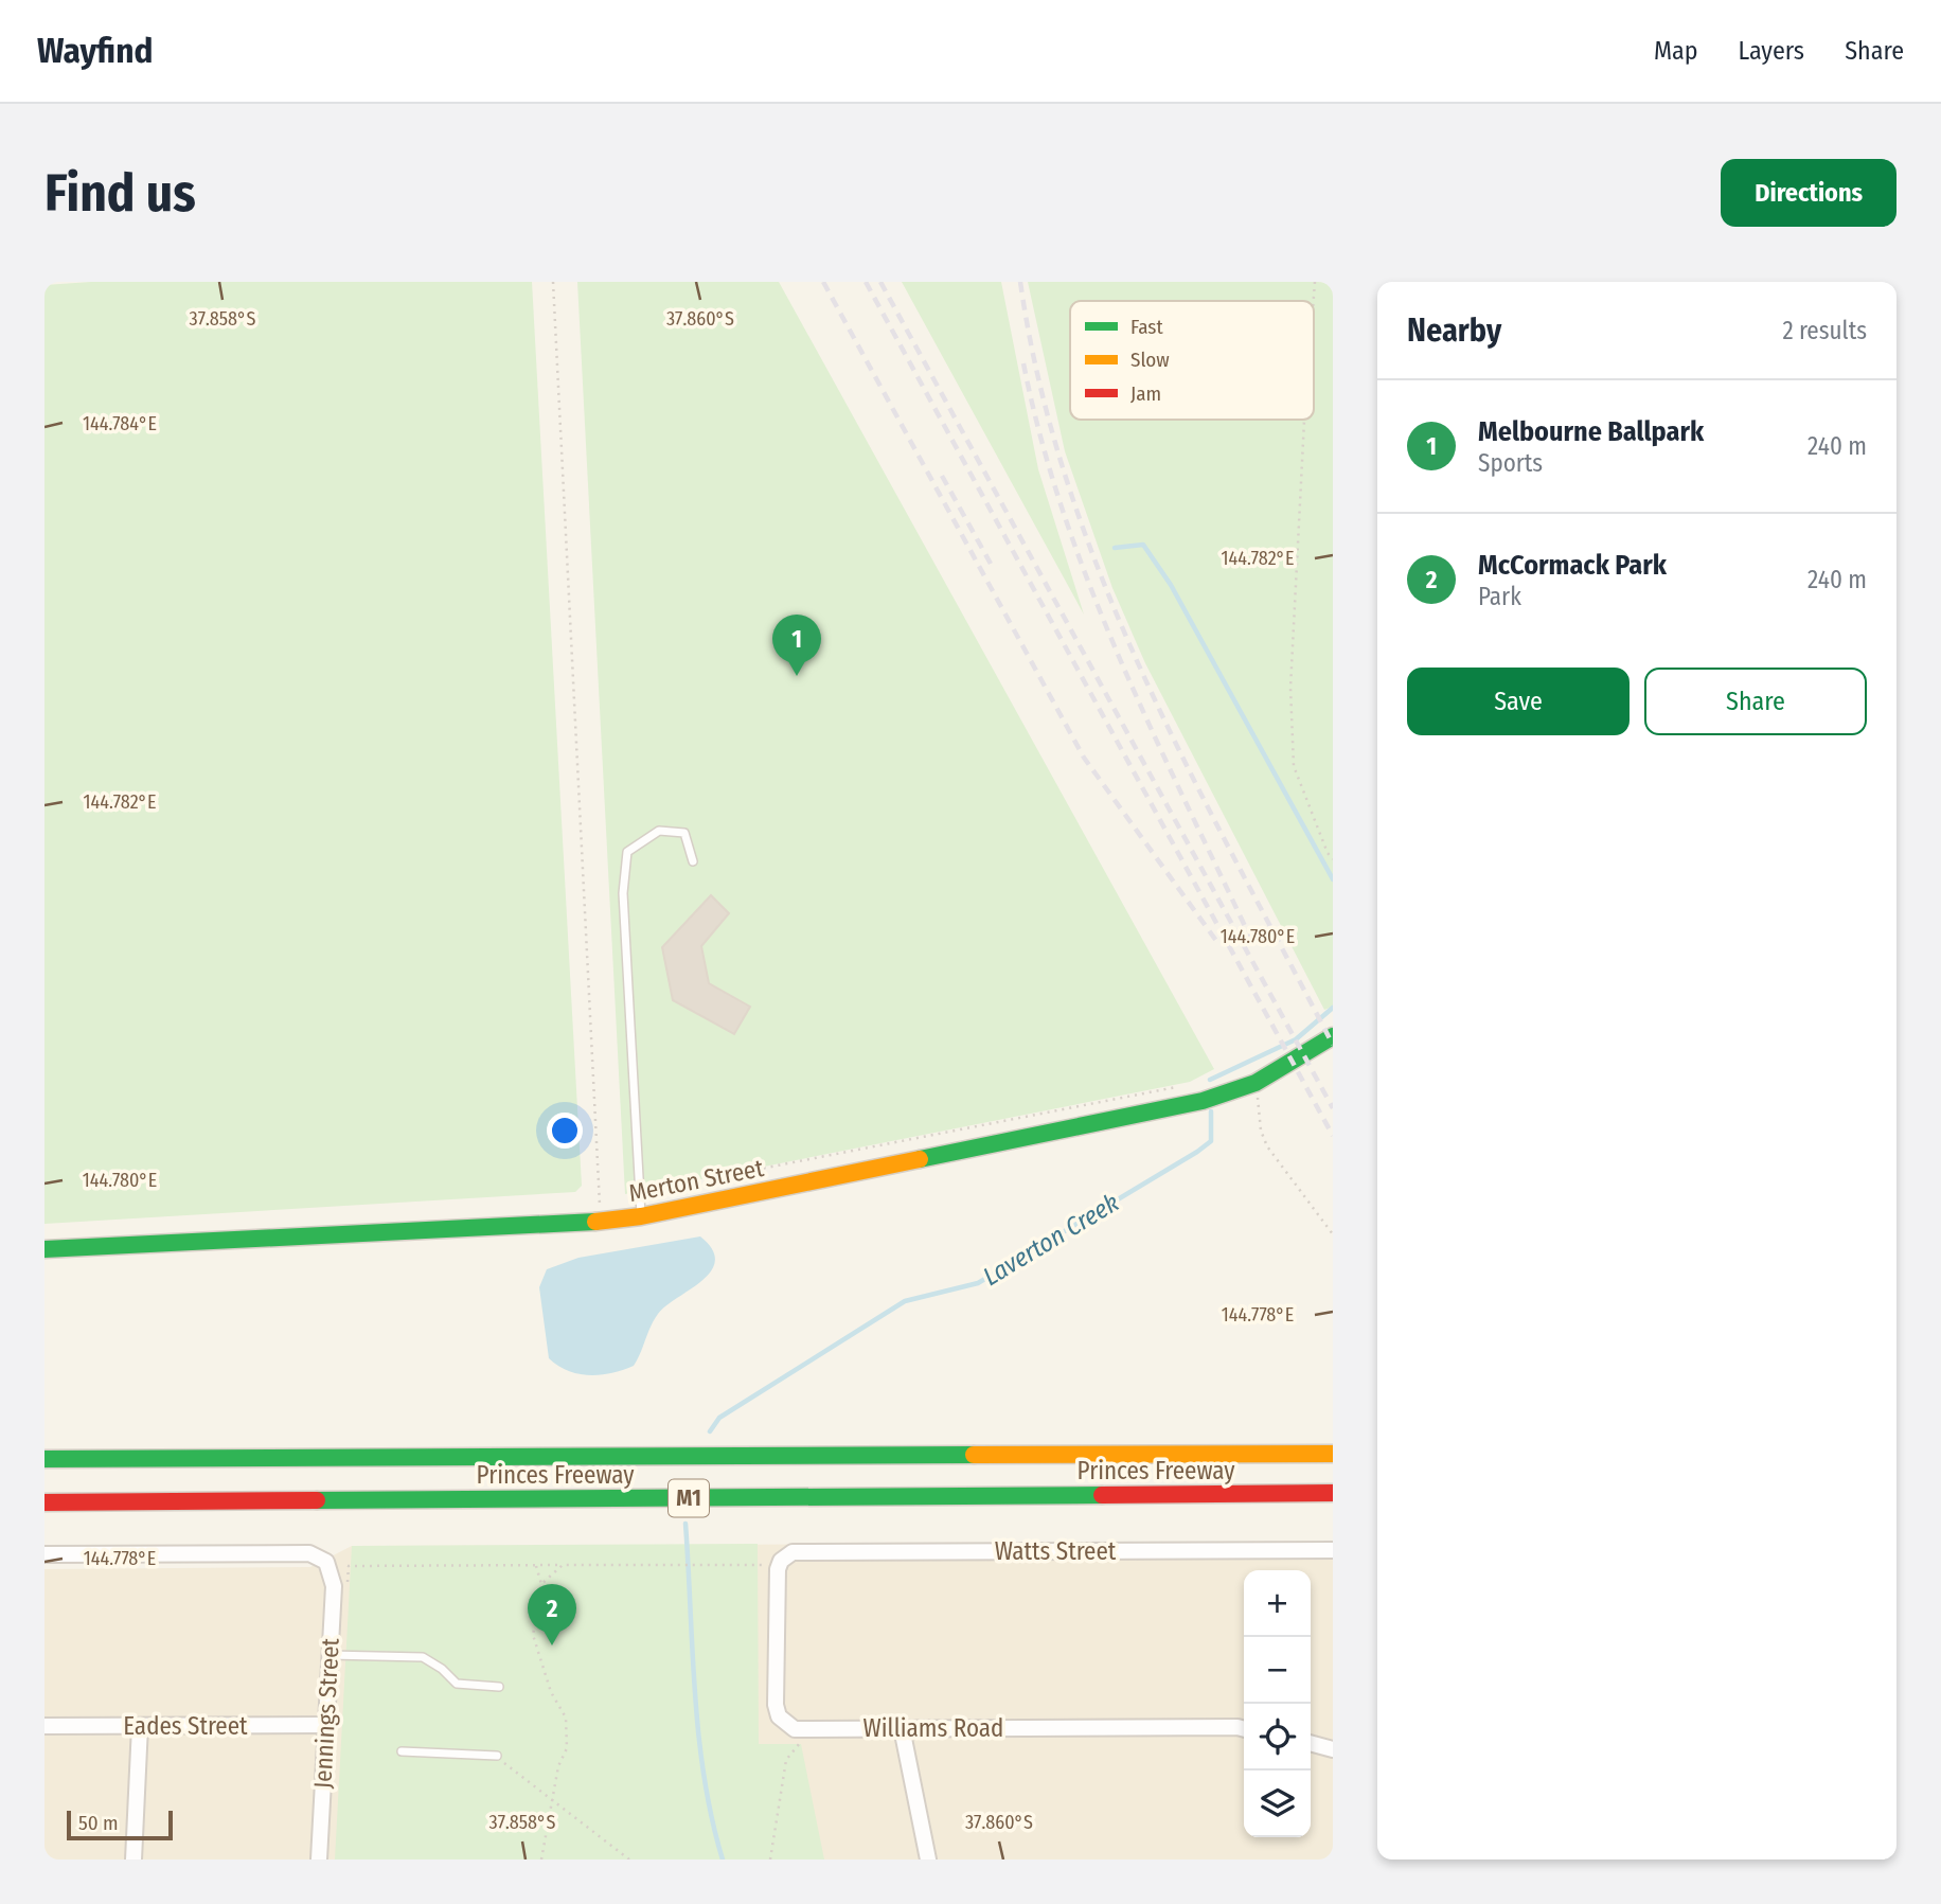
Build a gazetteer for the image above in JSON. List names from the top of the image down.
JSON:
{
  "streets": {
    "main road": ["Merton Street", "Princes Freeway", "M1"],
    "street": [
      "Watts Street",
      "Jennings Street",
      "Eades Street",
      "Williams Road"
    ]
  },
  "crossings": [
    ["Watts Street", "Williams Road"],
    ["Jennings Street", "Eades Street"]
  ],
  "water": ["Laverton Creek"],
  "legend": ["Fast", "Slow", "Jam"],
  "scale_bar": "50 m",
  "page": {
    "header": "Wayfind",
    "nav": ["Map", "Layers", "Share"],
    "buttons": [
      "Directions",
      ["Save", "Share"]
    ],
    "title": "Find us",
    "heading": ["Nearby", "2 results"],
    "list": [
      {
        "mark": "1",
        "name": "Melbourne Ballpark",
        "note": "Sports",
        "value": "240 m"
      },
      {
        "mark": "2",
        "name": "McCormack Park",
        "note": "Park",
        "value": "240 m"
      }
    ],
    "pins": ["1", "2"],
    "map_buttons": ["+", "−"],
    "scale": "50 m"
  },
  "coordinates": [
    "37.858°S",
    "37.860°S",
    "144.784°E",
    "144.782°E",
    "144.780°E",
    "144.778°E"
  ]
}
